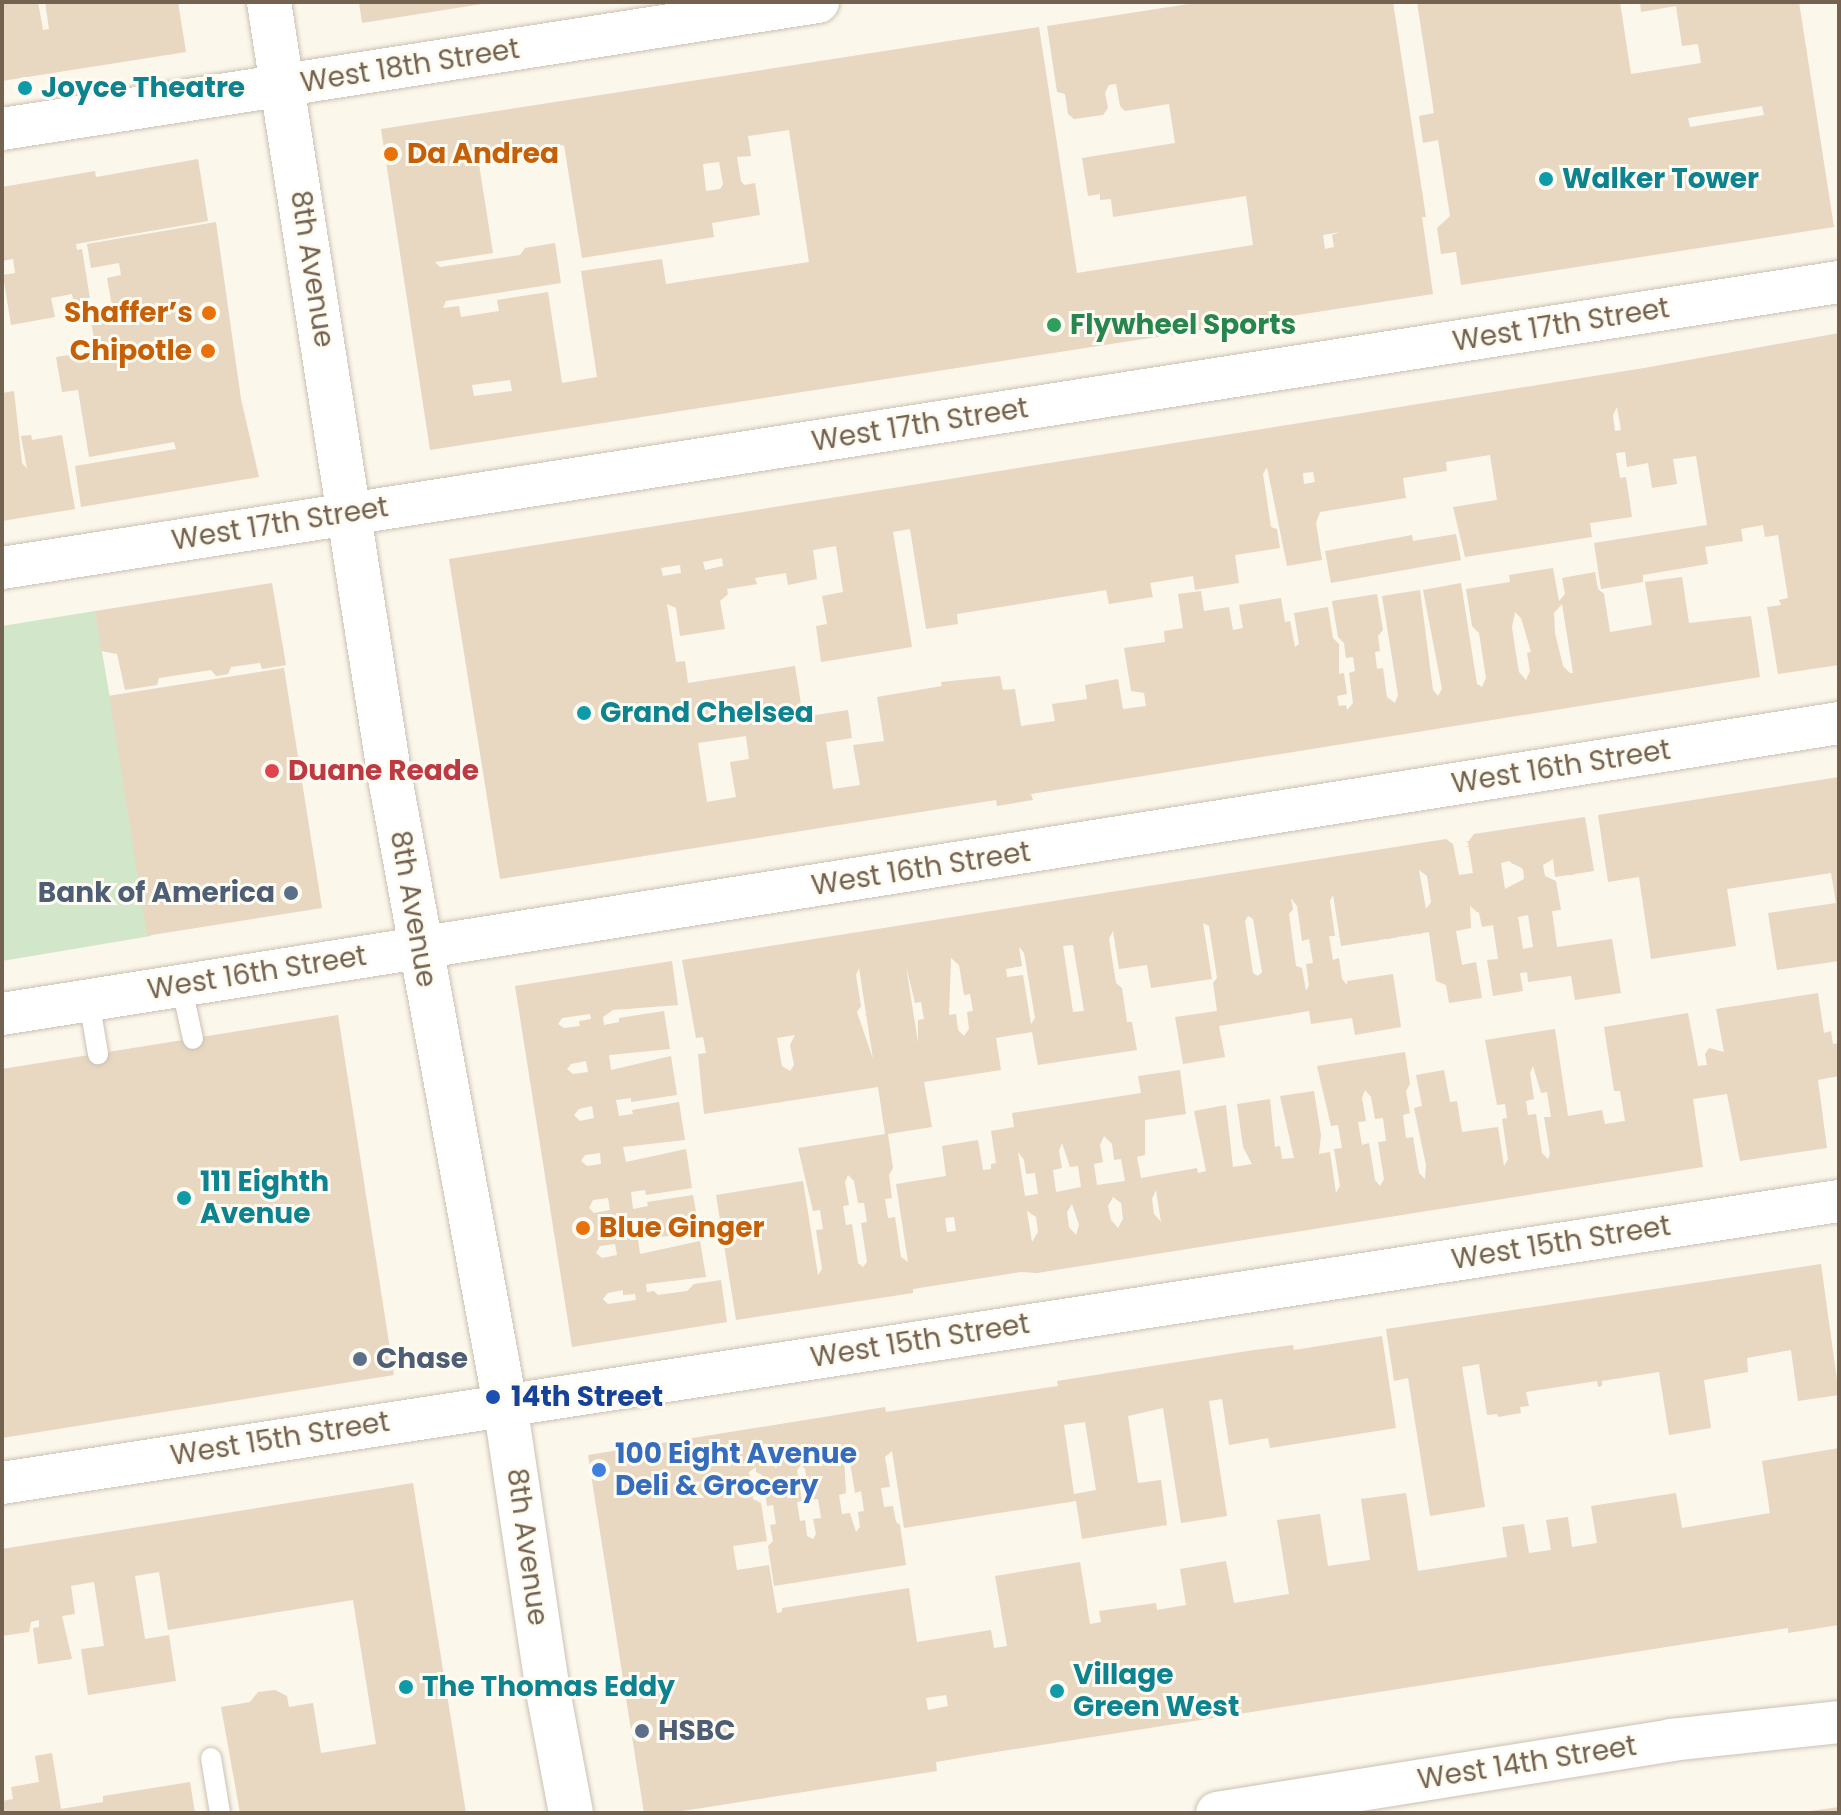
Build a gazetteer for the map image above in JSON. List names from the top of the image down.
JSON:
{
  "streets": {
    "main road": ["8th Avenue"],
    "street": [
      "West 18th Street",
      "West 17th Street",
      "West 16th Street",
      "West 15th Street",
      "West 14th Street"
    ]
  },
  "crossings": [
    ["West 18th Street", "8th Avenue"],
    ["8th Avenue", "West 17th Street"],
    ["8th Avenue", "West 16th Street"],
    ["8th Avenue", "West 15th Street"]
  ],
  "places": [
    "Joyce Theatre",
    "Da Andrea",
    "Walker Tower",
    "Shaffer’s",
    "Flywheel Sports",
    "Chipotle",
    "Grand Chelsea",
    "Duane Reade",
    "Bank of America",
    "111 Eighth Avenue",
    "Blue Ginger",
    "Chase",
    "14th Street",
    "100 Eight Avenue Deli & Grocery",
    "The Thomas Eddy",
    "Village Green West",
    "HSBC"
  ]
}
